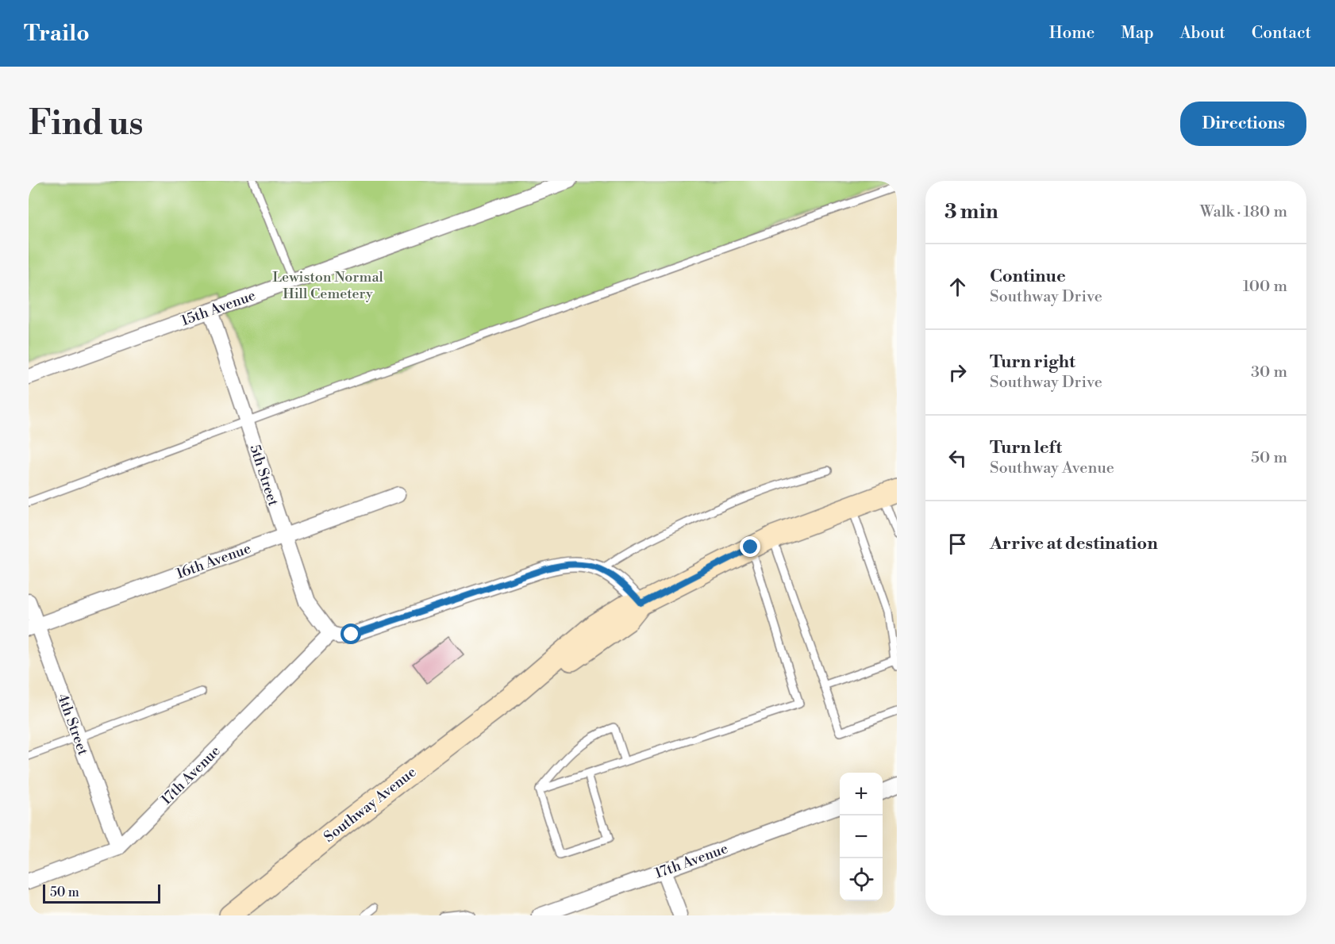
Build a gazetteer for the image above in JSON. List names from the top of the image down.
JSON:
{
  "streets": {
    "main road": ["Southway Avenue"],
    "street": [
      "15th Avenue",
      "5th Street",
      "16th Avenue",
      "4th Street",
      "17th Avenue"
    ]
  },
  "crossings": [
    ["15th Avenue", "5th Street"],
    ["5th Street", "16th Avenue"],
    ["5th Street", "17th Avenue"],
    ["16th Avenue", "4th Street"],
    ["4th Street", "17th Avenue"]
  ],
  "parks": ["Lewiston Normal Hill Cemetery"],
  "scale_bar": "50 m",
  "page": {
    "header": "Trailo",
    "nav": [
      "Home",
      "Map",
      "About",
      "Contact"
    ],
    "buttons": "Directions",
    "title": "Find us",
    "heading": ["3 min", "Walk · 180 m"],
    "list": [
      ["Continue", "Southway Drive", "100 m"],
      ["Turn right", "Southway Drive", "30 m"],
      ["Turn left", "Southway Avenue", "50 m"],
      "Arrive at destination"
    ],
    "map_buttons": ["+", "−"],
    "scale": "50 m"
  }
}
